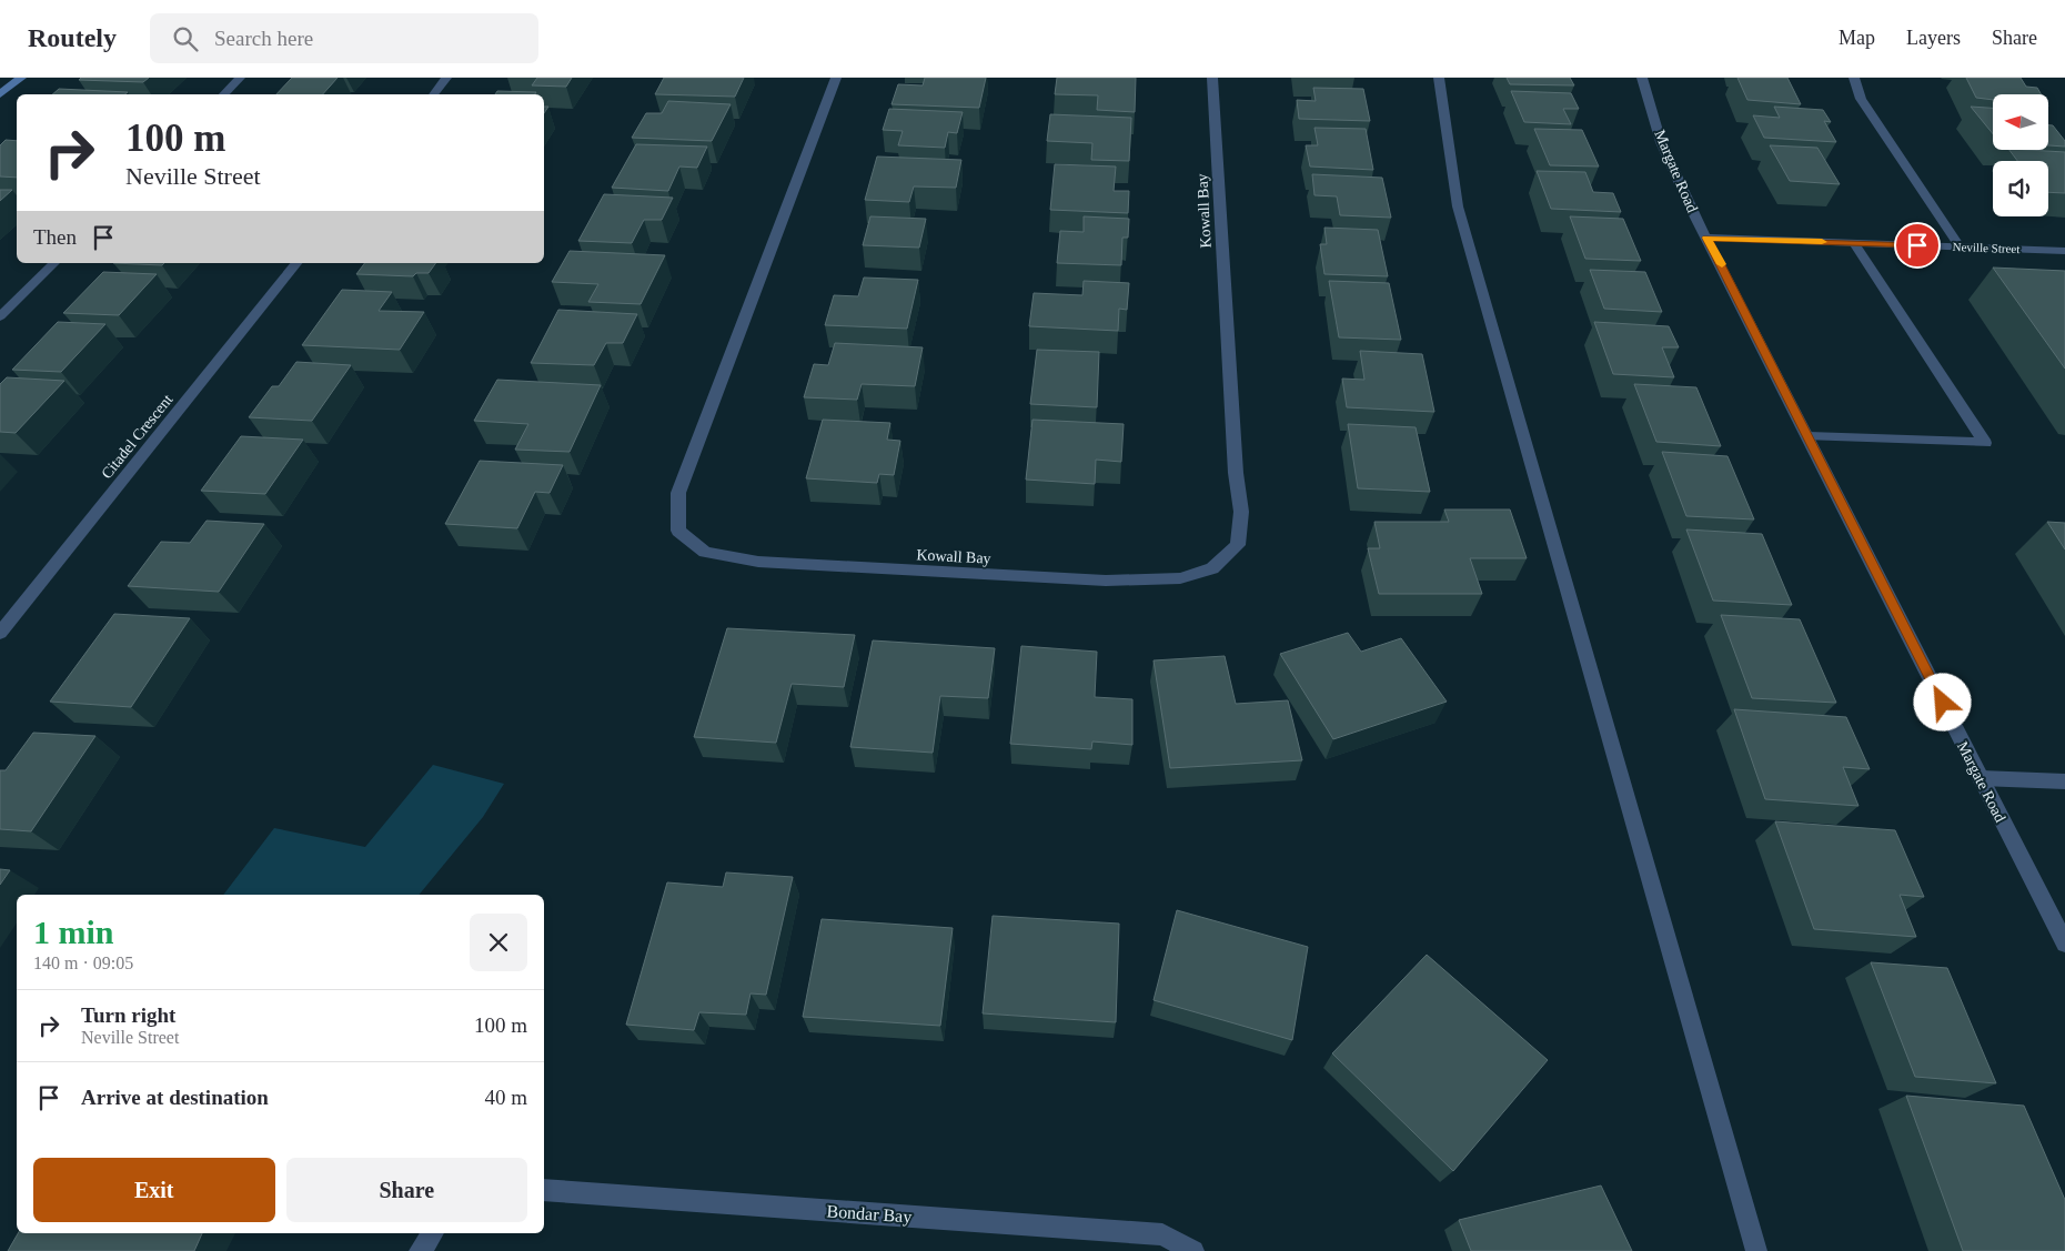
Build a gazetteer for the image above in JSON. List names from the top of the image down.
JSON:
{
  "streets": {
    "street": [
      "Margate Road",
      "Kowall Bay",
      "Neville Street",
      "Citadel Crescent",
      "Bondar Bay"
    ]
  },
  "crossings": [
    ["Margate Road", "Neville Street"]
  ],
  "north": "left",
  "page": {
    "header": "Routely",
    "search": "Search here",
    "nav": ["Map", "Layers", "Share"],
    "turn": ["100 m", "Neville Street"],
    "then": "Then",
    "heading": ["1 min", "140 m · 09:05"],
    "list": [
      {
        "name": "Turn right",
        "note": "Neville Street",
        "value": "100 m"
      },
      {
        "name": "Arrive at destination",
        "value": "40 m"
      }
    ],
    "buttons": ["Exit", "Share"]
  }
}
